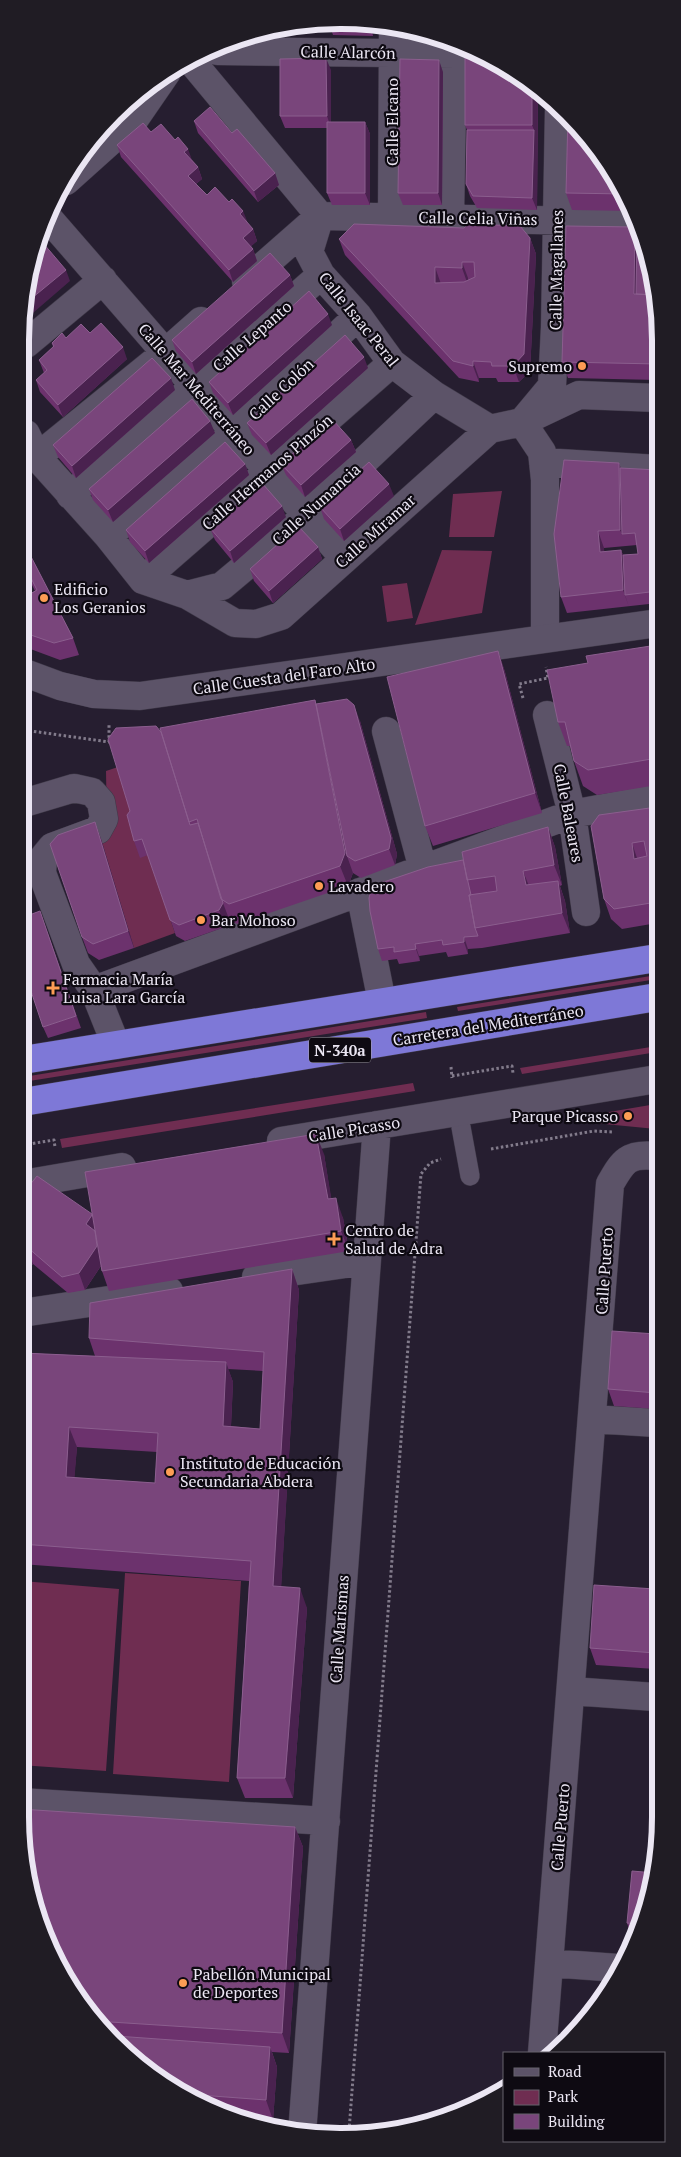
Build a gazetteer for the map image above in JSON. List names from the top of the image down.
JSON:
{
  "streets": {
    "highway": ["Carretera del Mediterráneo", "N-340a"],
    "street": [
      "Calle Alarcón",
      "Calle Elcano",
      "Calle Celia Viñas",
      "Calle Magallanes",
      "Calle Isaac Peral",
      "Calle Lepanto",
      "Calle Mar Mediterráneo",
      "Calle Colón",
      "Calle Hermanos Pinzón",
      "Calle Numancia",
      "Calle Miramar",
      "Calle Cuesta del Faro Alto",
      "Calle Baleares",
      "Calle Picasso",
      "Calle Puerto",
      "Calle Marismas"
    ]
  },
  "crossings": [
    ["Calle Alarcón", "Calle Elcano"],
    ["Calle Elcano", "Calle Celia Viñas"],
    ["Calle Celia Viñas", "Calle Magallanes"],
    ["Calle Celia Viñas", "Calle Isaac Peral"],
    ["Calle Isaac Peral", "Calle Lepanto"],
    ["Calle Isaac Peral", "Calle Colón"],
    ["Calle Isaac Peral", "Calle Hermanos Pinzón"],
    ["Calle Isaac Peral", "Calle Numancia"],
    ["Calle Isaac Peral", "Calle Miramar"],
    ["Calle Lepanto", "Calle Mar Mediterráneo"],
    ["Calle Mar Mediterráneo", "Calle Colón"],
    ["Calle Mar Mediterráneo", "Calle Hermanos Pinzón"],
    ["Calle Mar Mediterráneo", "Calle Numancia"],
    ["Calle Mar Mediterráneo", "Calle Miramar"],
    ["Calle Numancia", "Calle Miramar"],
    ["Calle Picasso", "Calle Marismas"]
  ],
  "places": {
    "other": [
      "Supremo",
      "Edificio Los Geranios",
      "Lavadero",
      "Bar Mohoso",
      "Parque Picasso",
      "Instituto de Educación Secundaria Abdera",
      "Pabellón Municipal de Deportes"
    ],
    "health": ["Farmacia María Luisa Lara García", "Centro de Salud de Adra"]
  },
  "legend": ["Road", "Park", "Building"]
}
